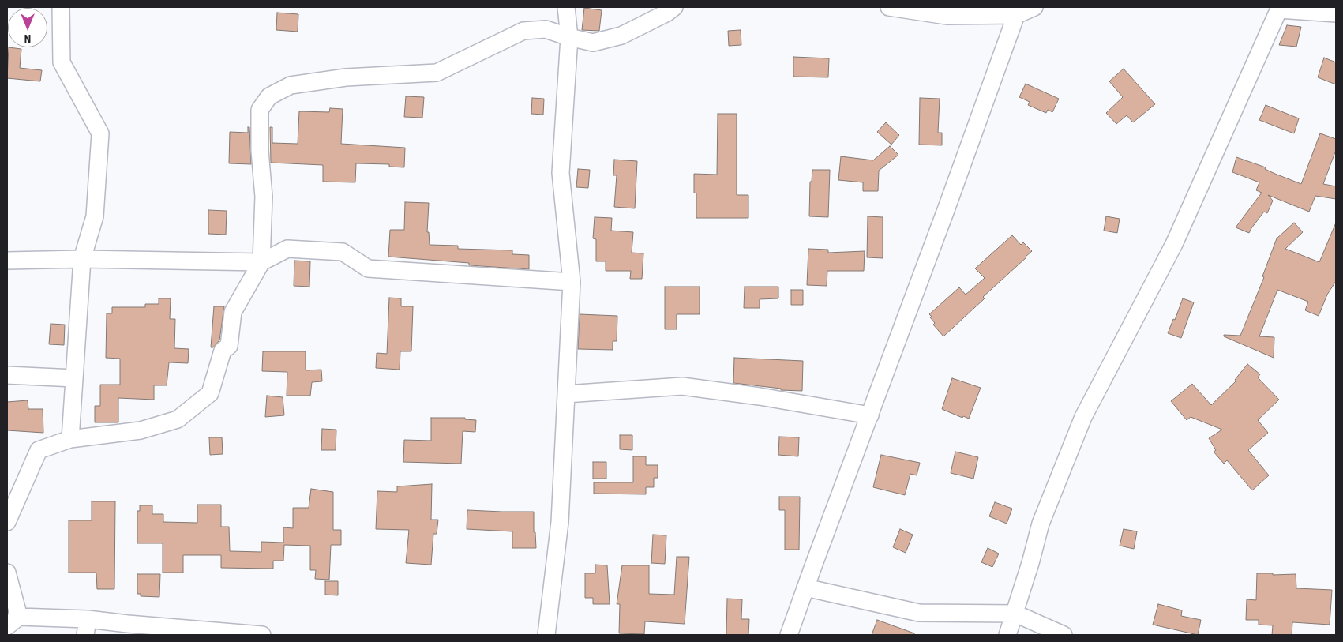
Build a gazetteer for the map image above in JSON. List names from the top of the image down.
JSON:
{
  "north": "bottom"
}
